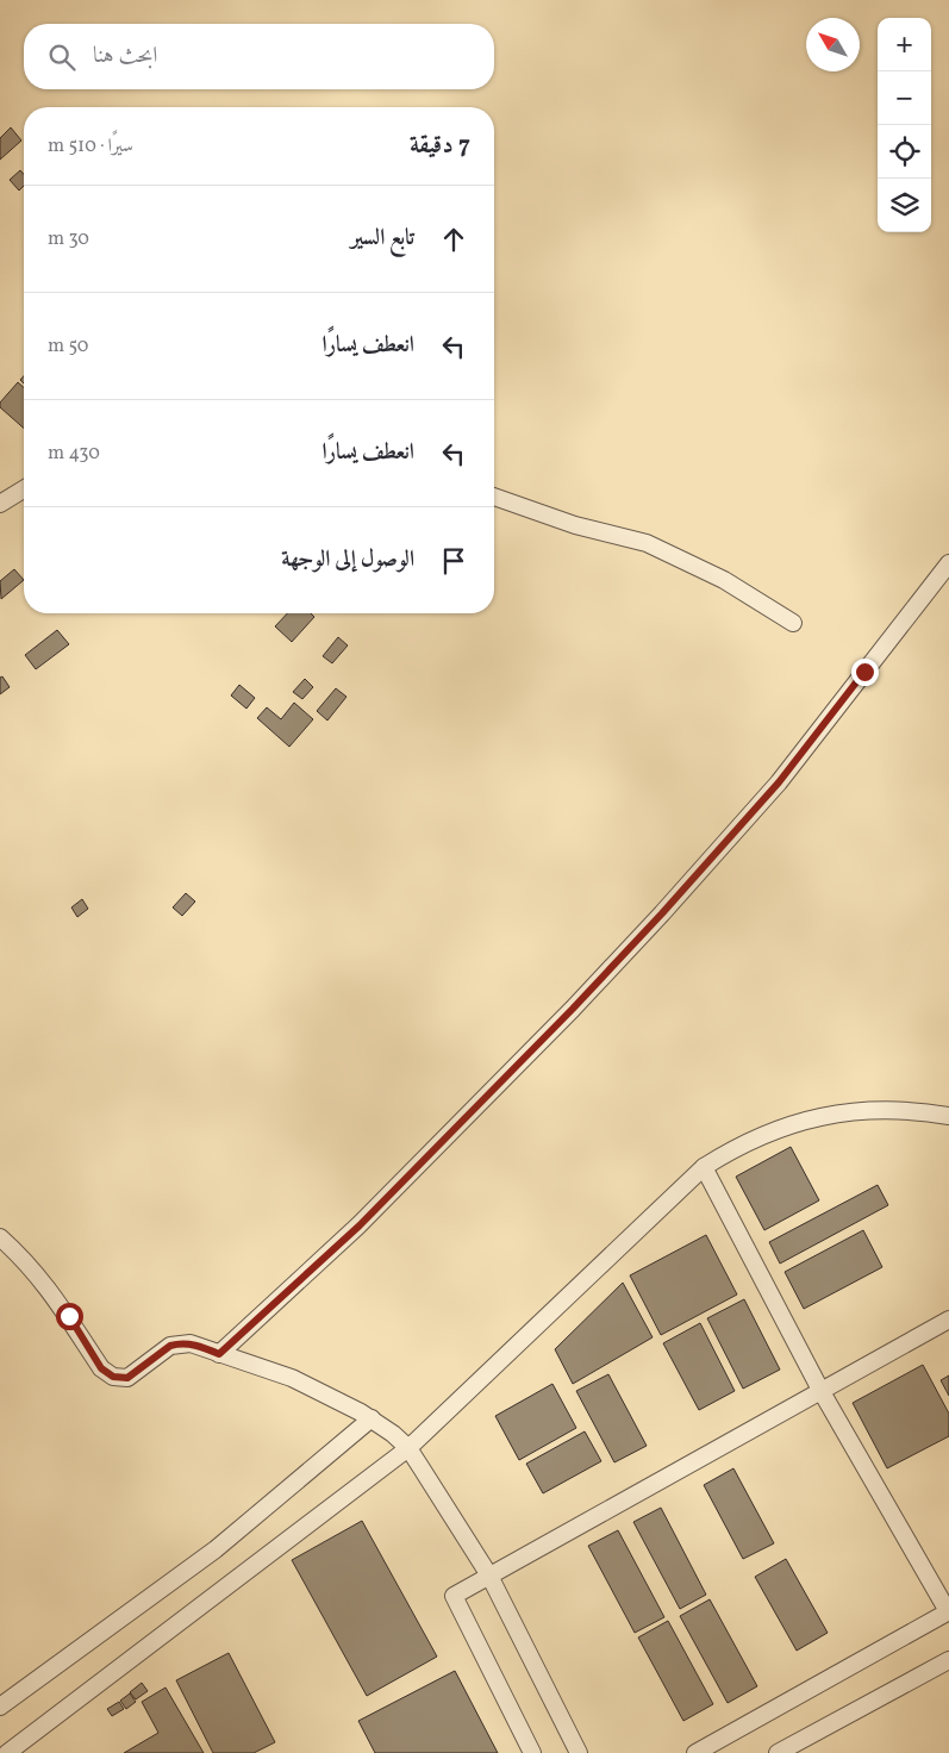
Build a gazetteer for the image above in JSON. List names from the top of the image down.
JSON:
{
  "north": "top left",
  "page": {
    "map_buttons": ["+", "−"],
    "search": "ابحث هنا",
    "heading": ["7 دقيقة", "سيرًا · 510 m"],
    "list": [
      ["تابع السير", "30 m"],
      ["انعطف يسارًا", "50 m"],
      ["انعطف يسارًا", "430 m"],
      "الوصول إلى الوجهة"
    ]
  }
}
